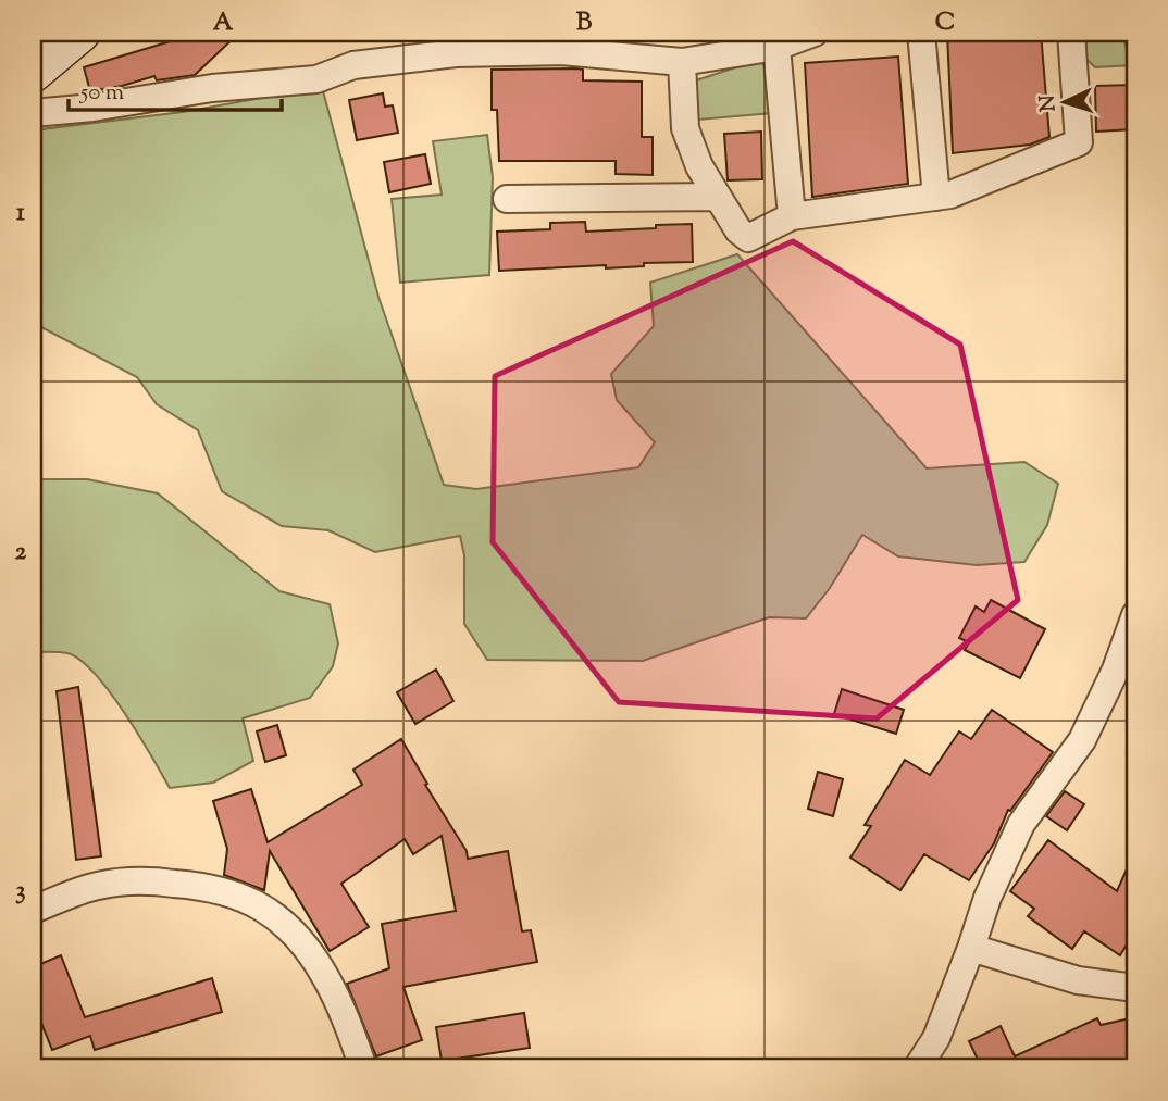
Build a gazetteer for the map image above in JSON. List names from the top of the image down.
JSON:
{
  "scale_bar": "50 m",
  "north": "left",
  "grid": {
    "columns": ["A", "B", "C"],
    "rows": ["1", "2", "3"]
  }
}
